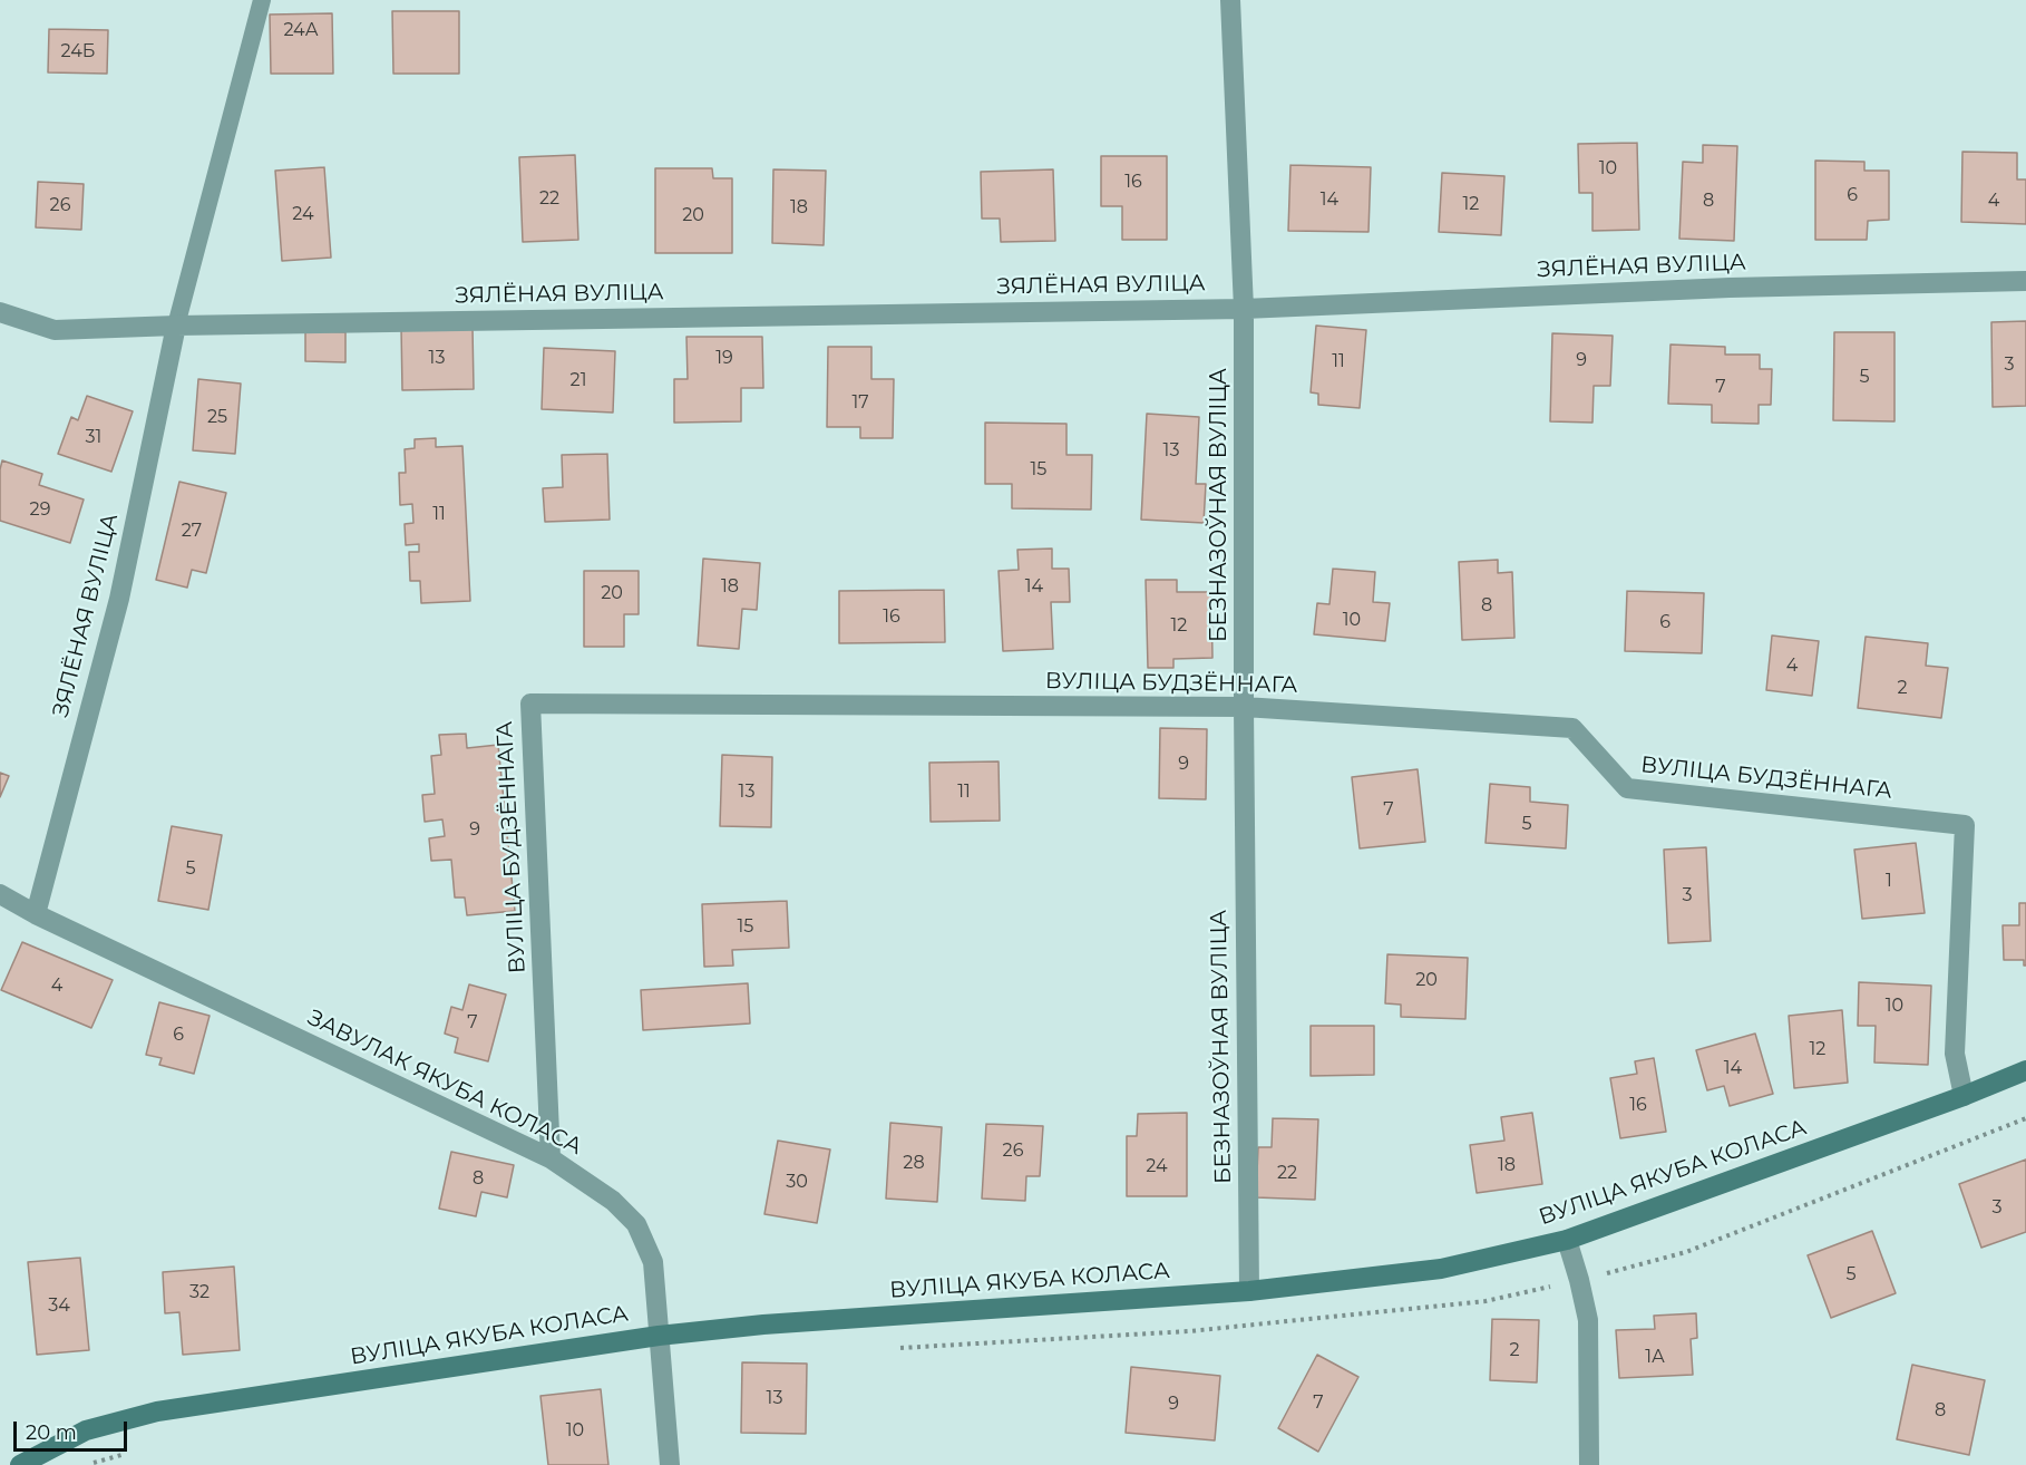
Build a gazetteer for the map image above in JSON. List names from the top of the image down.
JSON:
{
  "streets": {
    "main road": ["ВУЛІЦА ЯКУБА КОЛАСА"],
    "street": [
      "ЗЯЛЁНАЯ ВУЛІЦА",
      "БЕЗНАЗОЎНАЯ ВУЛІЦА",
      "ВУЛІЦА БУДЗЁННАГА",
      "ЗАВУЛАК ЯКУБА КОЛАСА"
    ]
  },
  "crossings": [
    ["ЗЯЛЁНАЯ ВУЛІЦА", "БЕЗНАЗОЎНАЯ ВУЛІЦА"],
    ["ЗЯЛЁНАЯ ВУЛІЦА", "ЗАВУЛАК ЯКУБА КОЛАСА"],
    ["БЕЗНАЗОЎНАЯ ВУЛІЦА", "ВУЛІЦА БУДЗЁННАГА"],
    ["БЕЗНАЗОЎНАЯ ВУЛІЦА", "ВУЛІЦА ЯКУБА КОЛАСА"],
    ["ВУЛІЦА БУДЗЁННАГА", "ЗАВУЛАК ЯКУБА КОЛАСА"],
    ["ВУЛІЦА БУДЗЁННАГА", "ВУЛІЦА ЯКУБА КОЛАСА"],
    ["ЗАВУЛАК ЯКУБА КОЛАСА", "ВУЛІЦА ЯКУБА КОЛАСА"]
  ],
  "house_numbers": [
    "24А",
    "24Б",
    "10",
    "16",
    "6",
    "22",
    "14",
    "8",
    "4",
    "12",
    "26",
    "18",
    "24",
    "20",
    "13",
    "19",
    "9",
    "11",
    "3",
    "5",
    "21",
    "7",
    "17",
    "25",
    "31",
    "13",
    "15",
    "29",
    "11",
    "27",
    "18",
    "14",
    "20",
    "8",
    "16",
    "10",
    "6",
    "12",
    "4",
    "2",
    "9",
    "13",
    "11",
    "7",
    "5",
    "9",
    "5",
    "1",
    "3",
    "15",
    "20",
    "4",
    "10",
    "7",
    "6",
    "12",
    "14",
    "16",
    "26",
    "28",
    "18",
    "24",
    "22",
    "8",
    "30",
    "3",
    "5",
    "32",
    "34",
    "2",
    "1А",
    "13",
    "7",
    "9",
    "8",
    "10"
  ],
  "scale_bar": "20 m"
}
